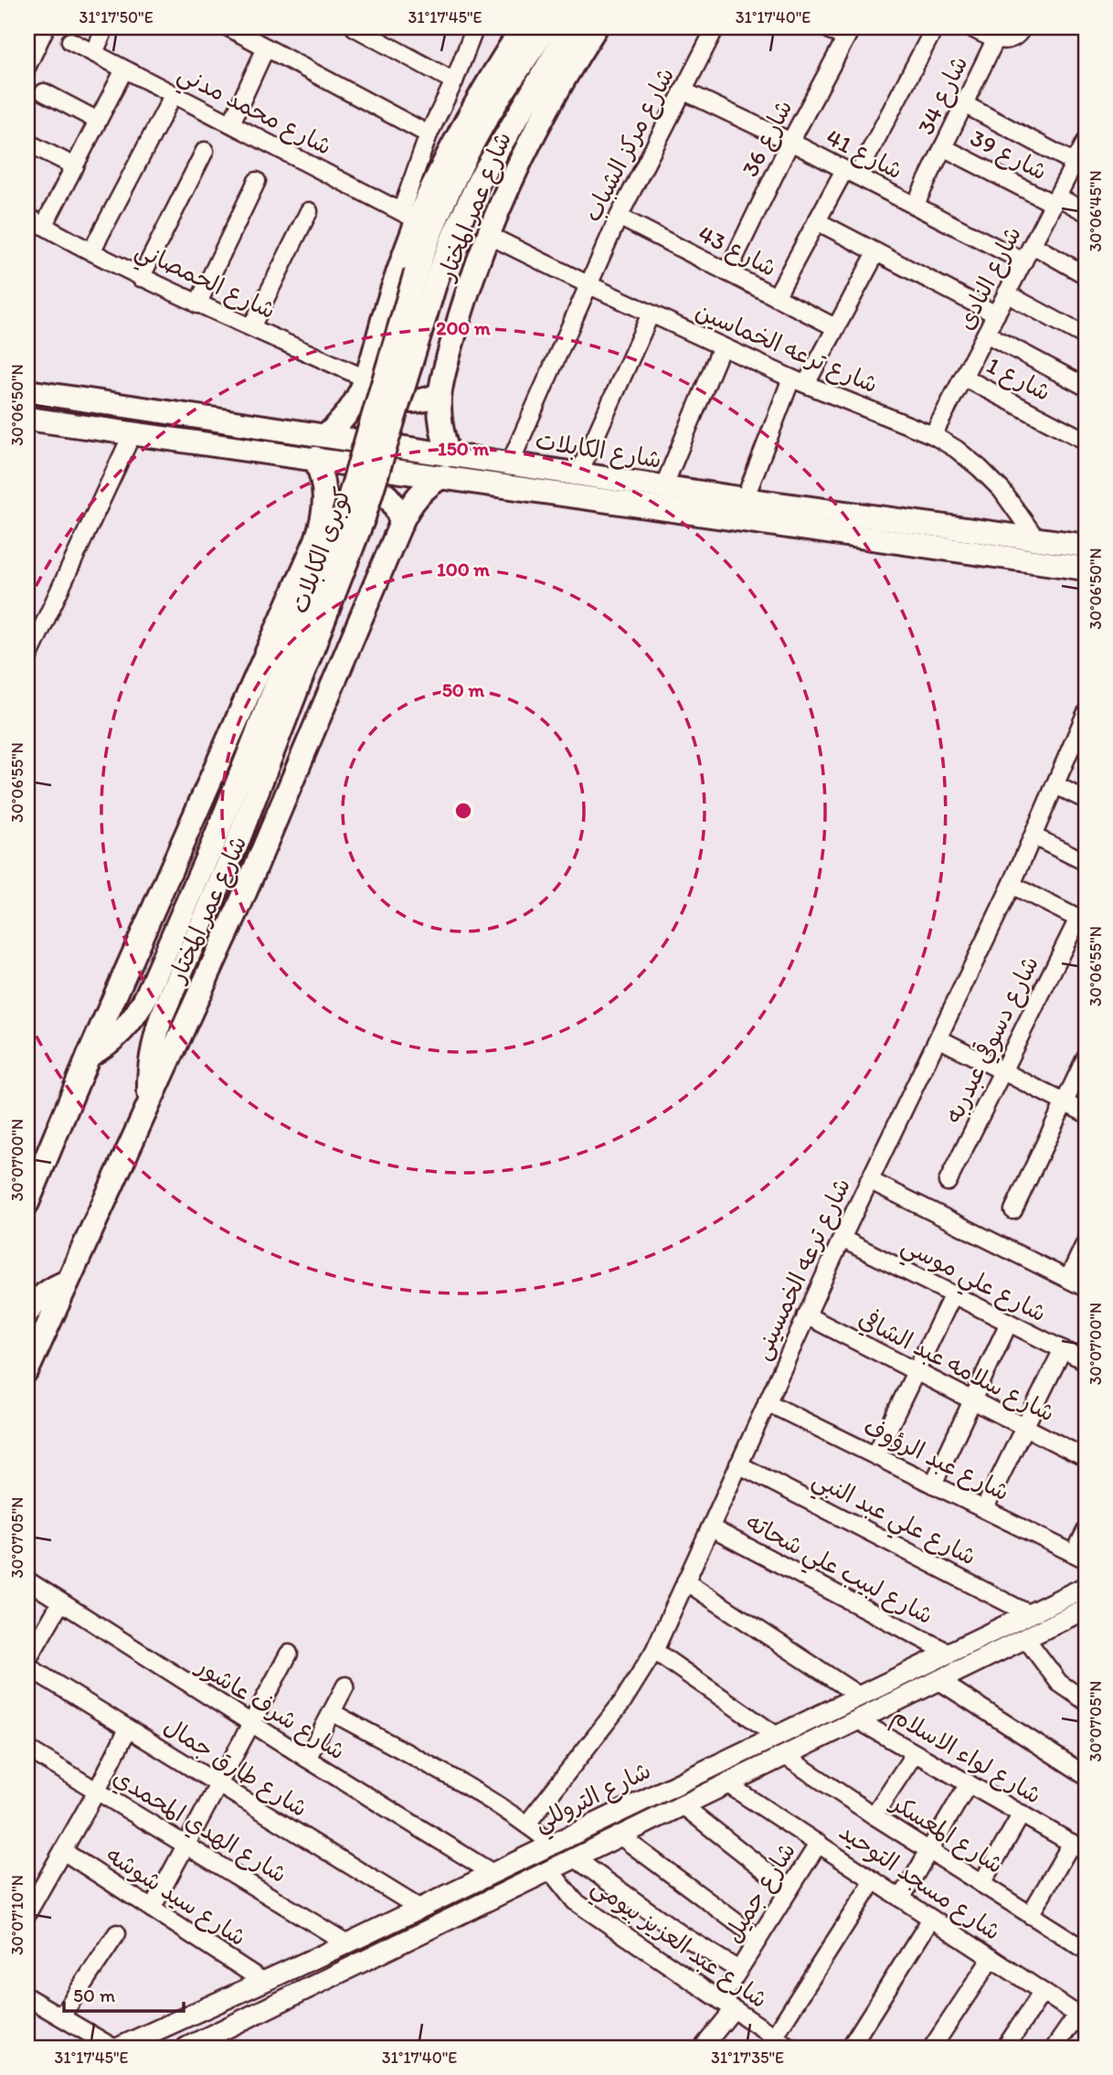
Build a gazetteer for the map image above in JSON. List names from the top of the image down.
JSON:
{
  "streets": {
    "main road": ["شارع عمر المختار", "شارع الكابلات", "كوبرى الكابلات"],
    "street": [
      "شارع 34",
      "شارع محمد مدني",
      "شارع 36",
      "شارع مركز الشباب",
      "شارع 41",
      "شارع 39",
      "شارع 43",
      "شارع النادى",
      "شارع الحمصاني",
      "شارع ترعه الخماسين",
      "شارع 1",
      "شارع دسوقي عبدربه",
      "شارع ترعه الخمسينى",
      "شارع علي موسي",
      "شارع سلامه عبد الشافي",
      "شارع عبد الرؤوف",
      "شارع علي عبد النبي",
      "شارع لبيب علي شحاته",
      "شارع شرف عاشور",
      "شارع لواء الاسلام",
      "شارع طارق جمال",
      "شارع التروللي",
      "شارع الهدي المحمدي",
      "شارع المعسكر",
      "شارع مسجد التوحيد",
      "شارع جميل",
      "شارع سيد شوشه",
      "شارع عبد العزيز بيومي"
    ]
  },
  "crossings": [
    ["شارع 34", "شارع 41"],
    ["شارع 34", "شارع 39"],
    ["شارع محمد مدني", "شارع عمر المختار"],
    ["شارع 36", "شارع 41"],
    ["شارع 36", "شارع 43"],
    ["شارع مركز الشباب", "شارع 41"],
    ["شارع مركز الشباب", "شارع 43"],
    ["شارع مركز الشباب", "شارع ترعه الخماسين"],
    ["شارع مركز الشباب", "شارع الكابلات"],
    ["شارع 41", "شارع النادى"],
    ["شارع 39", "شارع النادى"],
    ["شارع عمر المختار", "شارع الحمصاني"],
    ["شارع عمر المختار", "شارع ترعه الخماسين"],
    ["شارع عمر المختار", "شارع الكابلات"],
    ["شارع عمر المختار", "كوبرى الكابلات"],
    ["شارع النادى", "شارع ترعه الخماسين"],
    ["شارع النادى", "شارع 1"],
    ["شارع ترعه الخماسين", "شارع الكابلات"],
    ["شارع ترعه الخمسينى", "شارع علي موسي"],
    ["شارع ترعه الخمسينى", "شارع سلامه عبد الشافي"],
    ["شارع ترعه الخمسينى", "شارع عبد الرؤوف"],
    ["شارع ترعه الخمسينى", "شارع علي عبد النبي"],
    ["شارع ترعه الخمسينى", "شارع لبيب علي شحاته"],
    ["شارع علي عبد النبي", "شارع التروللي"],
    ["شارع لبيب علي شحاته", "شارع التروللي"],
    ["شارع شرف عاشور", "شارع التروللي"],
    ["شارع لواء الاسلام", "شارع التروللي"],
    ["شارع طارق جمال", "شارع التروللي"],
    ["شارع التروللي", "شارع الهدي المحمدي"],
    ["شارع التروللي", "شارع المعسكر"],
    ["شارع التروللي", "شارع مسجد التوحيد"],
    ["شارع التروللي", "شارع سيد شوشه"],
    ["شارع التروللي", "شارع عبد العزيز بيومي"],
    ["شارع مسجد التوحيد", "شارع جميل"],
    ["شارع جميل", "شارع عبد العزيز بيومي"]
  ],
  "scale_bar": "50 m",
  "coordinates": [
    "31°17'50\"E",
    "31°17'45\"E",
    "31°17'40\"E",
    "30°06'45\"N",
    "30°06'50\"N",
    "30°06'55\"N",
    "30°07'00\"N",
    "30°07'05\"N",
    "30°07'10\"N",
    "31°17'35\"E"
  ],
  "rings": [
    "200 m",
    "150 m",
    "100 m",
    "50 m"
  ]
}
